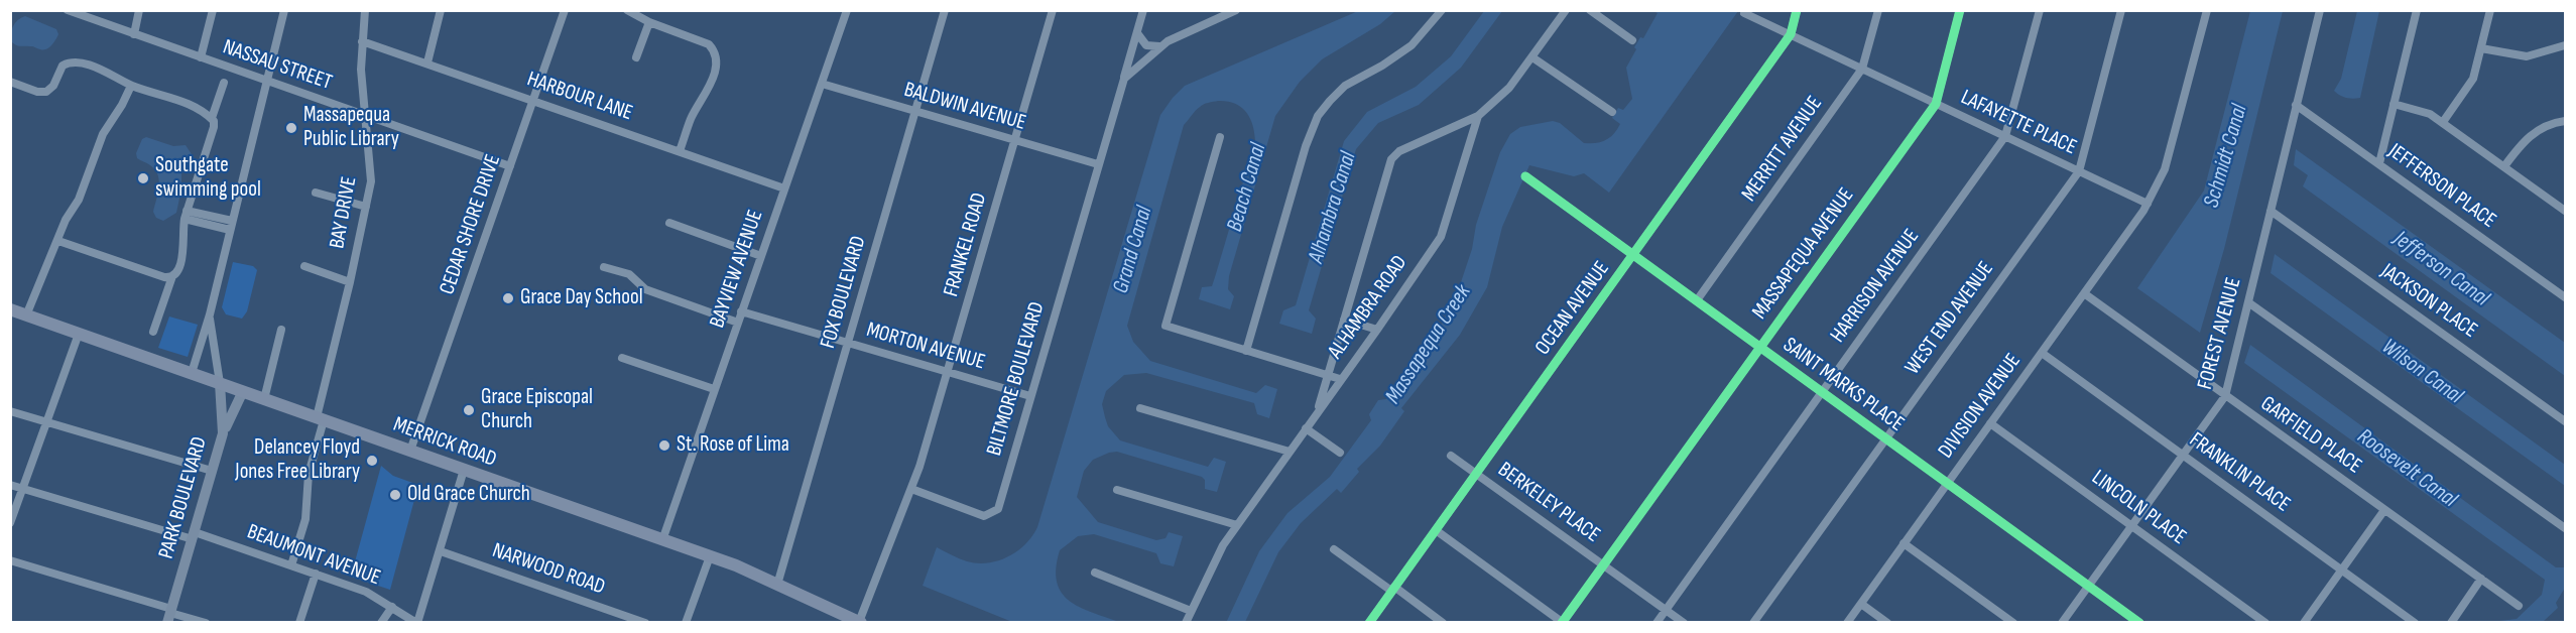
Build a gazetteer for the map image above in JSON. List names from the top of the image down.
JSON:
{
  "streets": {
    "main road": ["MERRICK ROAD", "PARK BOULEVARD"],
    "street": [
      "NASSAU STREET",
      "HARBOUR LANE",
      "BALDWIN AVENUE",
      "LAFAYETTE PLACE",
      "MERRITT AVENUE",
      "JEFFERSON PLACE",
      "BAY DRIVE",
      "CEDAR SHORE DRIVE",
      "FRANKEL ROAD",
      "MASSAPEQUA AVENUE",
      "BAYVIEW AVENUE",
      "HARRISON AVENUE",
      "FOX BOULEVARD",
      "JACKSON PLACE",
      "ALHAMBRA ROAD",
      "OCEAN AVENUE",
      "WEST END AVENUE",
      "FOREST AVENUE",
      "MORTON AVENUE",
      "BILTMORE BOULEVARD",
      "SAINT MARKS PLACE",
      "DIVISION AVENUE",
      "GARFIELD PLACE",
      "FRANKLIN PLACE",
      "BERKELEY PLACE",
      "LINCOLN PLACE",
      "BEAUMONT AVENUE",
      "NARWOOD ROAD"
    ]
  },
  "crossings": [
    ["NASSAU STREET", "BAY DRIVE"],
    ["NASSAU STREET", "CEDAR SHORE DRIVE"],
    ["HARBOUR LANE", "BAY DRIVE"],
    ["HARBOUR LANE", "CEDAR SHORE DRIVE"],
    ["HARBOUR LANE", "BAYVIEW AVENUE"],
    ["BALDWIN AVENUE", "FRANKEL ROAD"],
    ["BALDWIN AVENUE", "BAYVIEW AVENUE"],
    ["BALDWIN AVENUE", "FOX BOULEVARD"],
    ["BALDWIN AVENUE", "BILTMORE BOULEVARD"],
    ["LAFAYETTE PLACE", "MERRITT AVENUE"],
    ["LAFAYETTE PLACE", "MASSAPEQUA AVENUE"],
    ["LAFAYETTE PLACE", "HARRISON AVENUE"],
    ["LAFAYETTE PLACE", "OCEAN AVENUE"],
    ["LAFAYETTE PLACE", "WEST END AVENUE"],
    ["LAFAYETTE PLACE", "DIVISION AVENUE"],
    ["MERRITT AVENUE", "SAINT MARKS PLACE"],
    ["JEFFERSON PLACE", "FOREST AVENUE"],
    ["BAY DRIVE", "MERRICK ROAD"],
    ["BAY DRIVE", "BEAUMONT AVENUE"],
    ["CEDAR SHORE DRIVE", "MERRICK ROAD"],
    ["FRANKEL ROAD", "MORTON AVENUE"],
    ["FRANKEL ROAD", "BILTMORE BOULEVARD"],
    ["MASSAPEQUA AVENUE", "SAINT MARKS PLACE"],
    ["MASSAPEQUA AVENUE", "BERKELEY PLACE"],
    ["BAYVIEW AVENUE", "MORTON AVENUE"],
    ["BAYVIEW AVENUE", "MERRICK ROAD"],
    ["HARRISON AVENUE", "SAINT MARKS PLACE"],
    ["HARRISON AVENUE", "BERKELEY PLACE"],
    ["FOX BOULEVARD", "MORTON AVENUE"],
    ["FOX BOULEVARD", "MERRICK ROAD"],
    ["JACKSON PLACE", "FOREST AVENUE"],
    ["OCEAN AVENUE", "SAINT MARKS PLACE"],
    ["OCEAN AVENUE", "BERKELEY PLACE"],
    ["WEST END AVENUE", "SAINT MARKS PLACE"],
    ["FOREST AVENUE", "SAINT MARKS PLACE"],
    ["FOREST AVENUE", "GARFIELD PLACE"],
    ["FOREST AVENUE", "FRANKLIN PLACE"],
    ["FOREST AVENUE", "LINCOLN PLACE"],
    ["MORTON AVENUE", "BILTMORE BOULEVARD"],
    ["SAINT MARKS PLACE", "DIVISION AVENUE"],
    ["DIVISION AVENUE", "GARFIELD PLACE"],
    ["DIVISION AVENUE", "FRANKLIN PLACE"],
    ["DIVISION AVENUE", "LINCOLN PLACE"],
    ["MERRICK ROAD", "PARK BOULEVARD"],
    ["PARK BOULEVARD", "BEAUMONT AVENUE"]
  ],
  "water": [
    "Schmidt Canal",
    "Beach Canal",
    "Alhambra Canal",
    "Grand Canal",
    "Jefferson Canal",
    "Massapequa Creek",
    "Wilson Canal",
    "Roosevelt Canal"
  ],
  "places": [
    "Massapequa Public Library",
    "Southgate swimming pool",
    "Grace Day School",
    "Grace Episcopal Church",
    "St. Rose of Lima",
    "Delancey Floyd Jones Free Library",
    "Old Grace Church"
  ]
}
